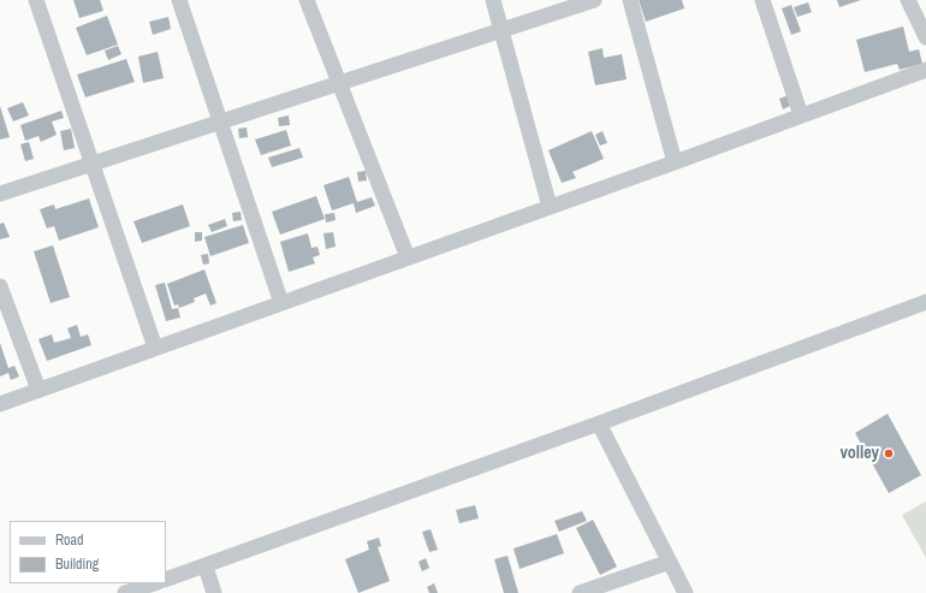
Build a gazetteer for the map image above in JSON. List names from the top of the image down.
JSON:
{
  "places": ["volley"],
  "legend": ["Road", "Building"]
}
